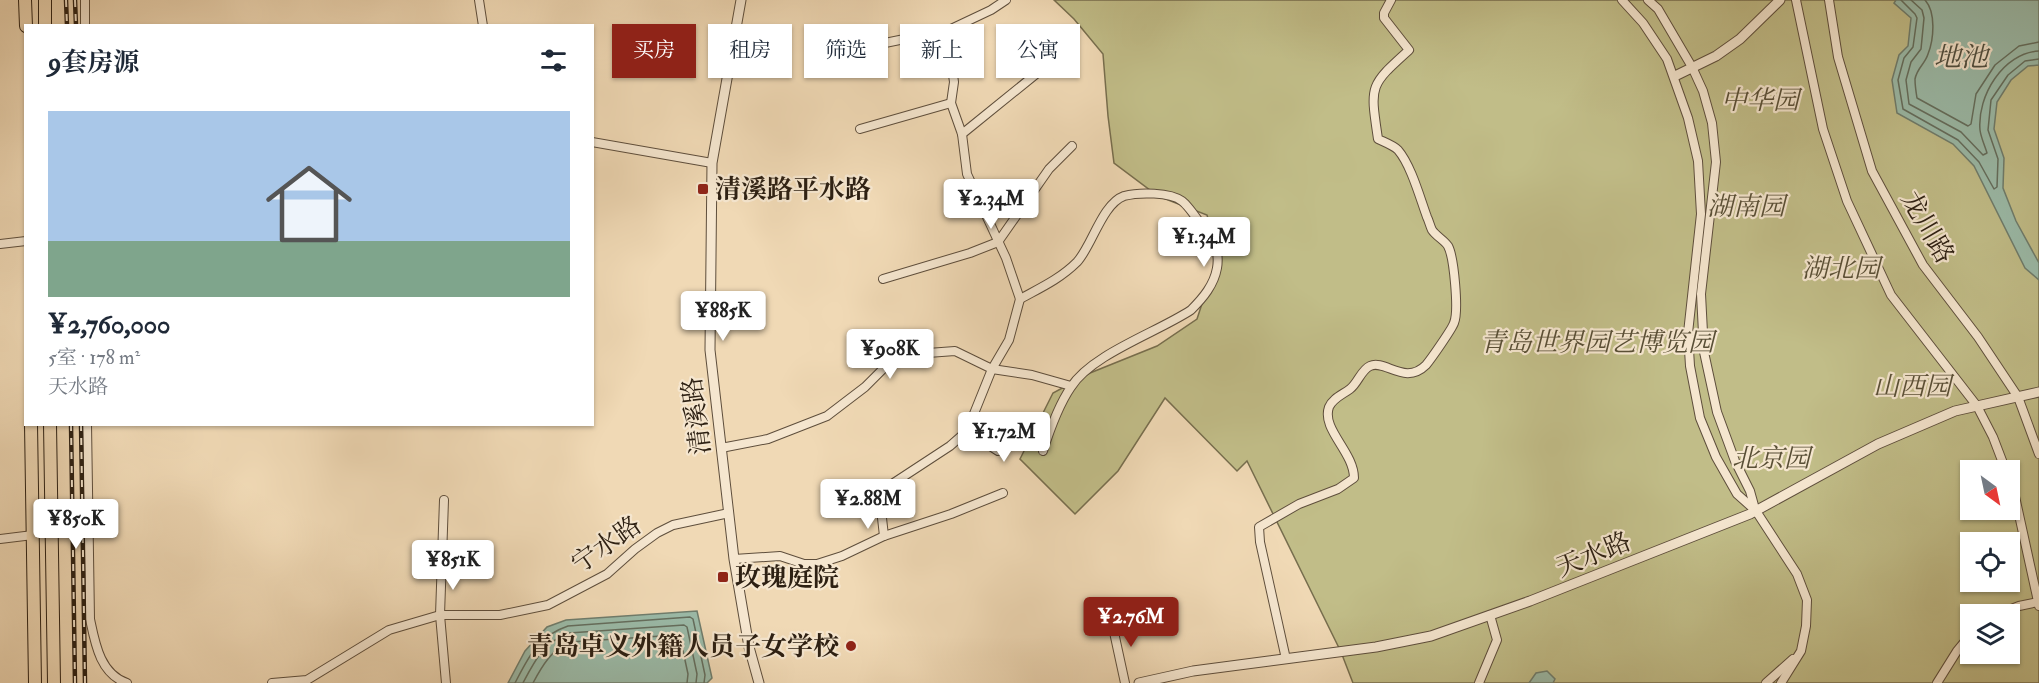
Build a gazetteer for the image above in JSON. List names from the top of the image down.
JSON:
{
  "streets": {
    "street": [
      "龙川路",
      "清溪路",
      "宁水路",
      "天水路"
    ]
  },
  "crossings": [
    ["龙川路", "天水路"],
    ["清溪路", "宁水路"]
  ],
  "water": ["地池"],
  "parks": [
    "中华园",
    "湖南园",
    "湖北园",
    "青岛世界园艺博览园",
    "山西园",
    "北京园"
  ],
  "places": {
    "transit": ["清溪路平水路", "玫瑰庭院"],
    "other": ["青岛卓义外籍人员子女学校"]
  },
  "north": "bottom right",
  "page": {
    "chip": [
      "买房",
      "租房",
      "筛选",
      "新上",
      "公寓"
    ],
    "heading": "9套房源",
    "list": [
      {
        "name": "¥2,760,000",
        "note": "5室 · 178 m² · 天水路"
      }
    ],
    "price": [
      "¥2.34M",
      "¥1.34M",
      "¥885K",
      "¥908K",
      "¥1.72M",
      "¥2.88M",
      "¥850K",
      "¥851K",
      "¥2.76M"
    ]
  }
}
